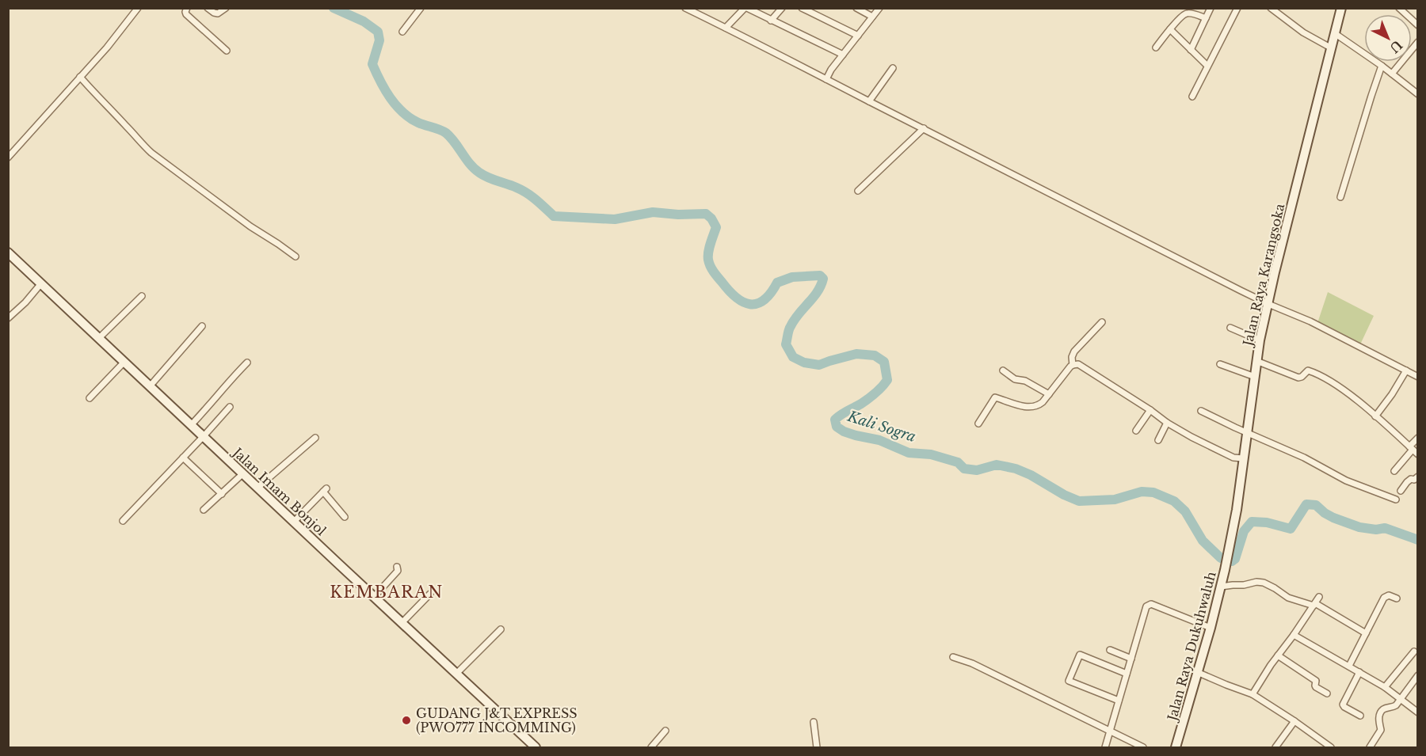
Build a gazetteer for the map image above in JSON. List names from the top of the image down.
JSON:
{
  "streets": {
    "main road": ["Jalan Raya Karangsoka", "Jalan Imam Bonjol", "Jalan Raya Dukuhwaluh"]
  },
  "crossings": [
    ["Jalan Raya Karangsoka", "Jalan Raya Dukuhwaluh"]
  ],
  "districts": ["KEMBARAN"],
  "water": ["Kali Sogra"],
  "places": ["GUDANG J&T EXPRESS (PWO777 INCOMMING)"],
  "north": "bottom right"
}
